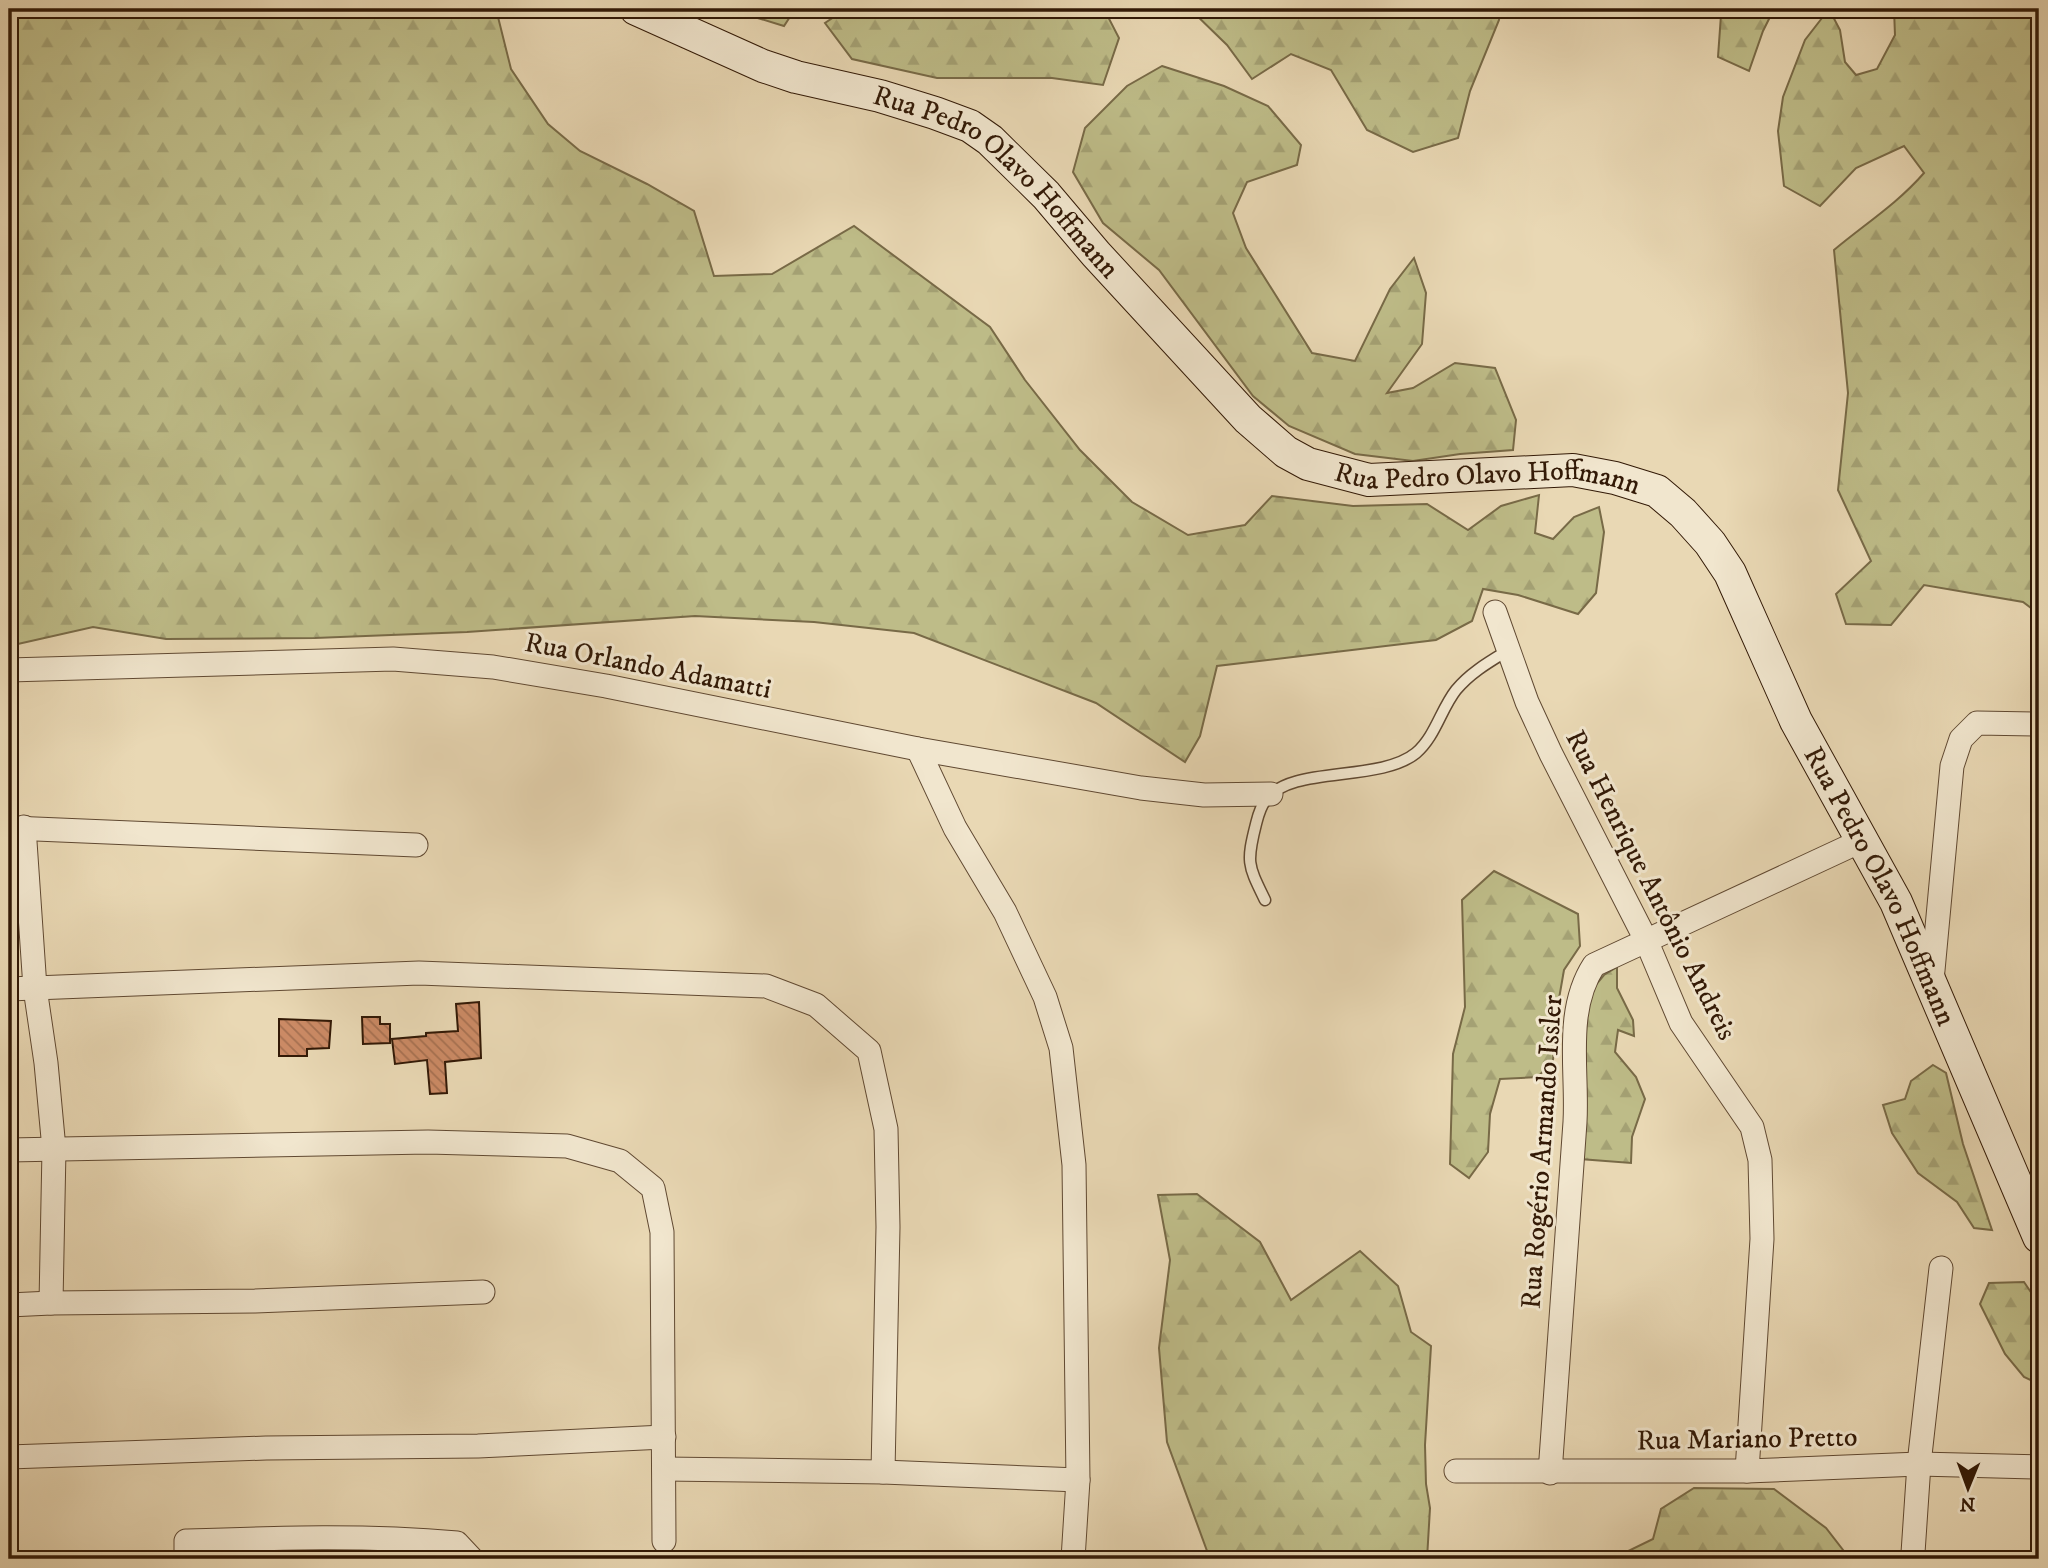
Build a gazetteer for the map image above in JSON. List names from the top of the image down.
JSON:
{
  "streets": {
    "street": [
      "Rua Pedro Olavo Hoffmann",
      "Rua Orlando Adamatti",
      "Rua Henrique Antônio Andreis",
      "Rua Rogério Armando Issler",
      "Rua Mariano Pretto"
    ]
  },
  "crossings": [
    ["Rua Pedro Olavo Hoffmann", "Rua Rogério Armando Issler"],
    ["Rua Orlando Adamatti", "Rua Henrique Antônio Andreis"],
    ["Rua Henrique Antônio Andreis", "Rua Rogério Armando Issler"],
    ["Rua Henrique Antônio Andreis", "Rua Mariano Pretto"],
    ["Rua Rogério Armando Issler", "Rua Mariano Pretto"]
  ],
  "north": "bottom"
}
